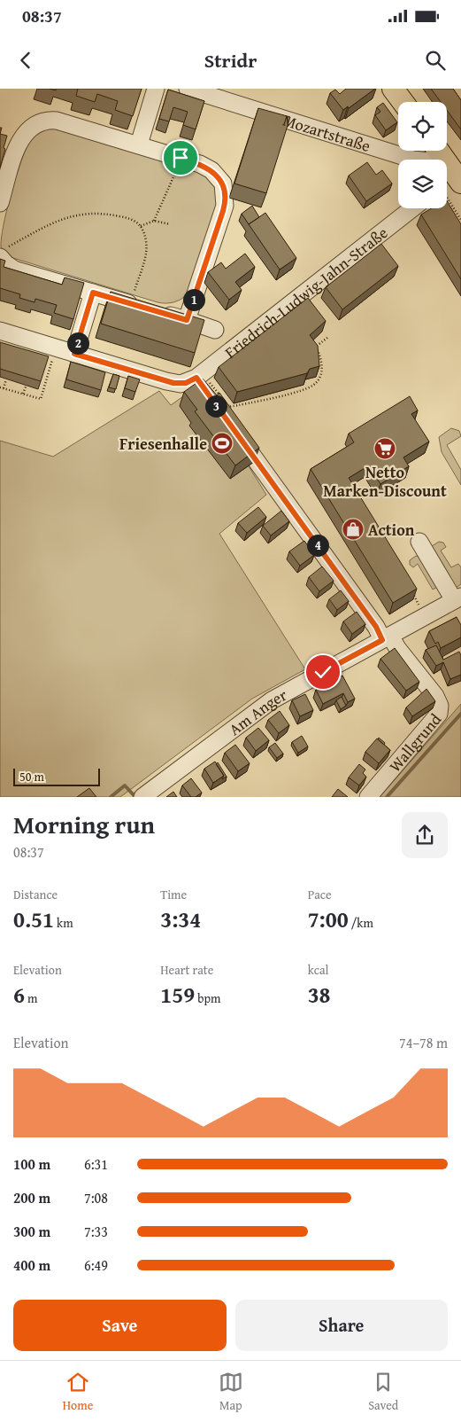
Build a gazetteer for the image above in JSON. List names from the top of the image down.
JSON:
{
  "streets": {
    "street": [
      "Mozartstraße",
      "Friedrich-Ludwig-Jahn-Straße",
      "Am Anger",
      "Wallgrund"
    ]
  },
  "crossings": [
    ["Am Anger", "Wallgrund"]
  ],
  "places": {
    "sports": ["Friesenhalle"],
    "supermarket": ["Netto Marken-Discount"],
    "shop": ["Action"]
  },
  "scale_bar": "50 m",
  "page": {
    "status": "08:37",
    "header": "Stridr",
    "pins": [
      "1",
      "2",
      "3",
      "4"
    ],
    "scale": "50 m",
    "heading": ["Morning run", "08:37"],
    "stats": [
      ["Distance", "0.51 km"],
      ["Time", "3:34"],
      ["Pace", "7:00 /km"],
      ["Elevation", "6 m"],
      ["Heart rate", "159 bpm"],
      ["kcal", "38"]
    ],
    "chart": ["Elevation", "74–78 m"],
    "list": [
      {
        "name": "100 m",
        "note": "6:31"
      },
      {
        "name": "200 m",
        "note": "7:08"
      },
      {
        "name": "300 m",
        "note": "7:33"
      },
      {
        "name": "400 m",
        "note": "6:49"
      }
    ],
    "buttons": ["Save", "Share"],
    "tabs": ["Home", "Map", "Saved"]
  }
}
